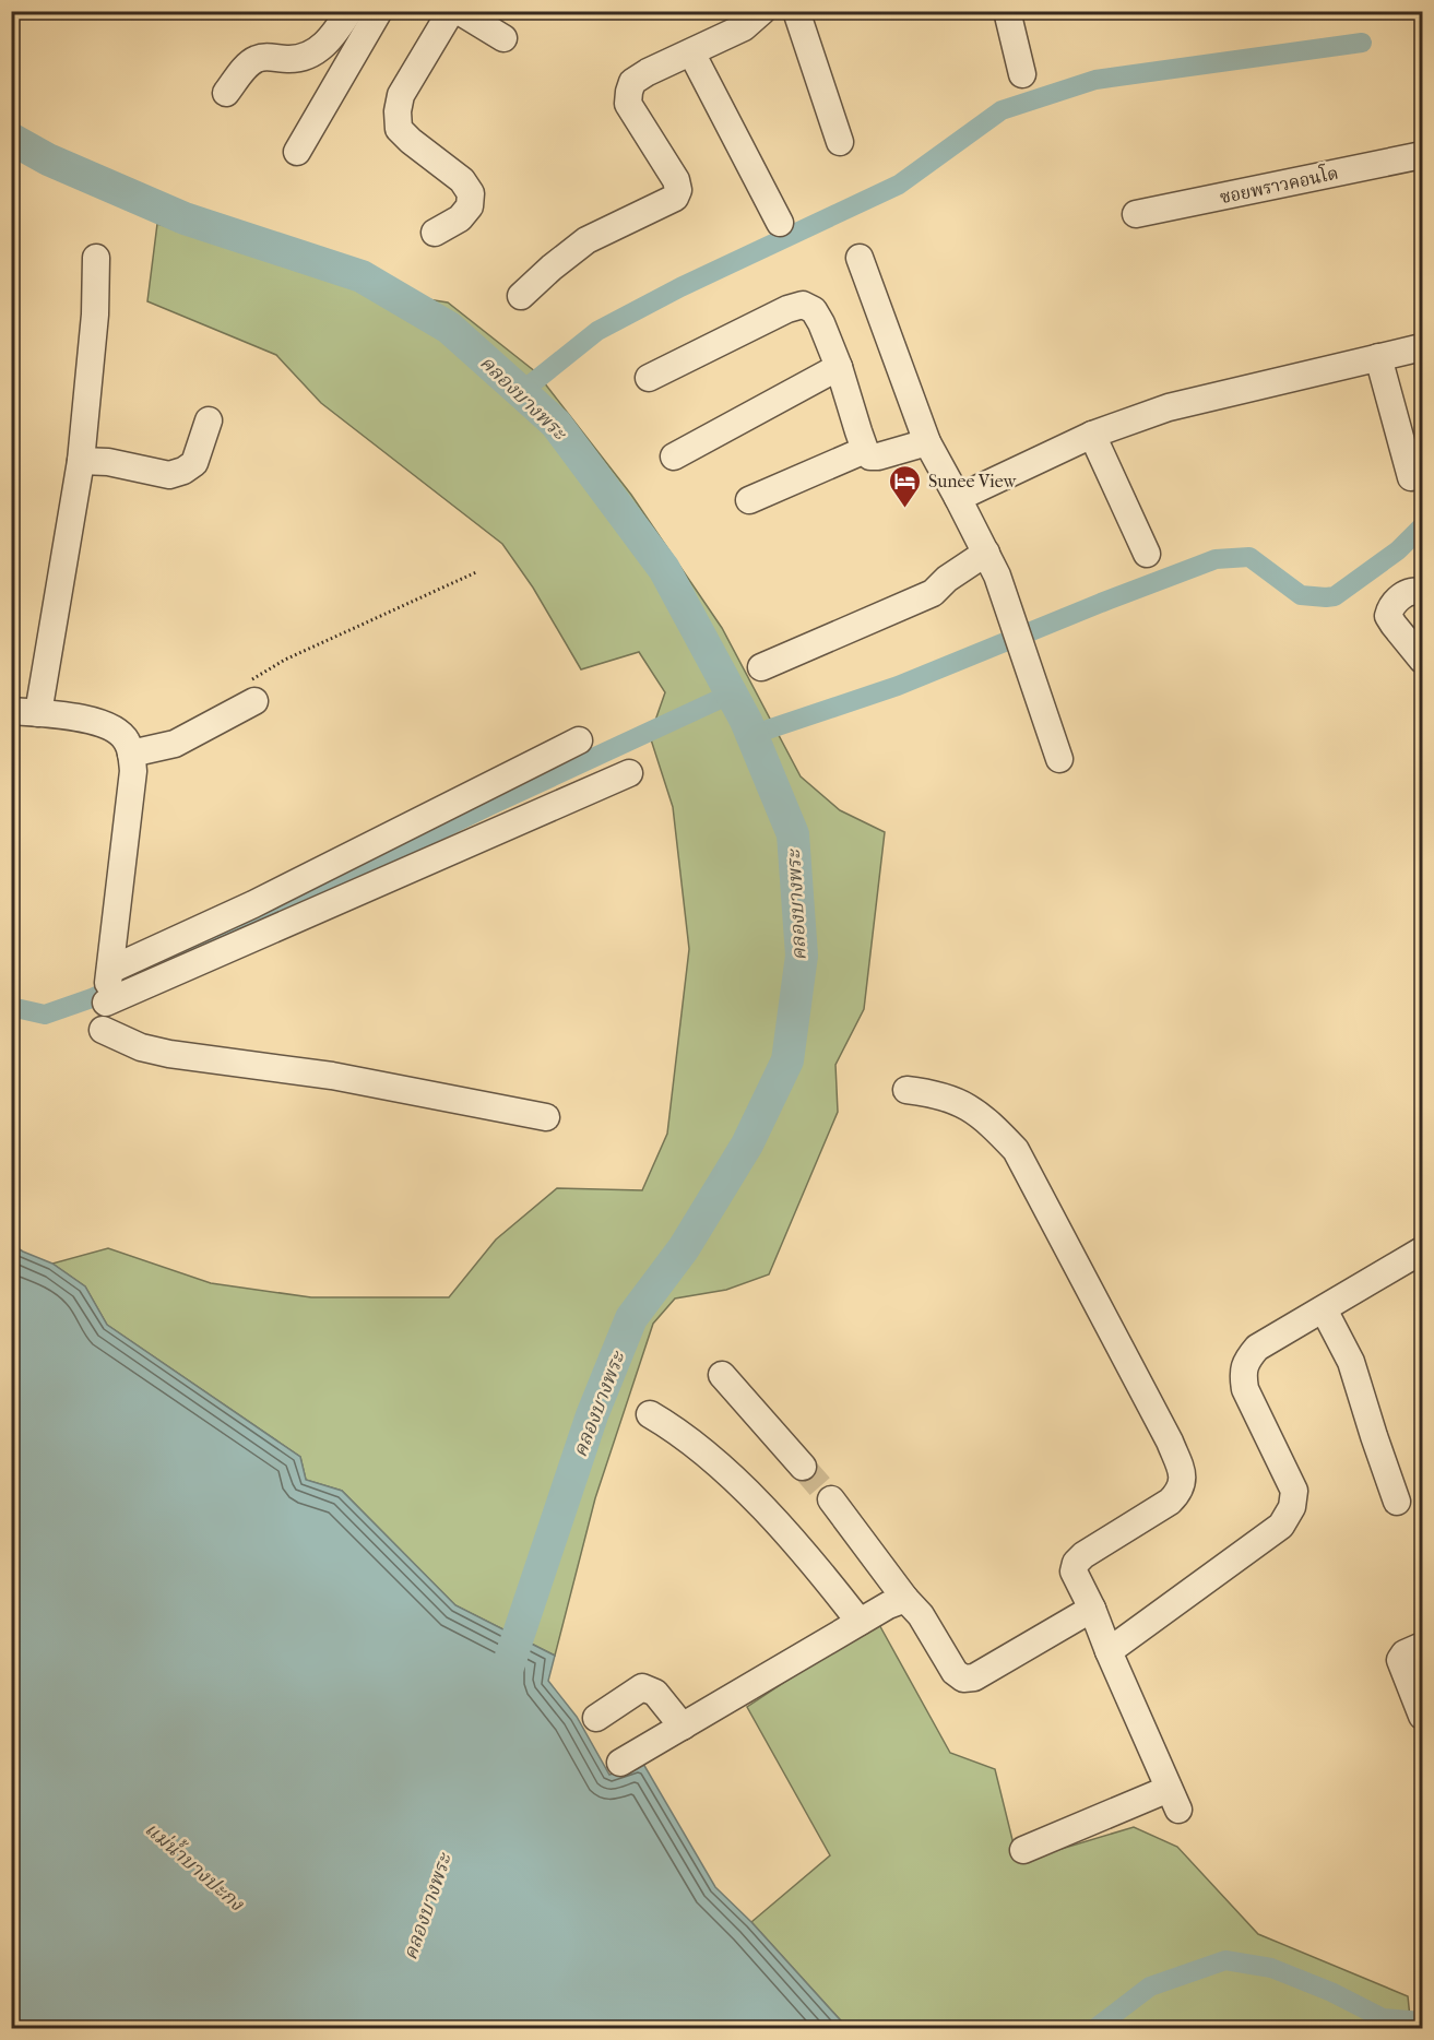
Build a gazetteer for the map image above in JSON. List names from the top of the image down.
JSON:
{
  "streets": {
    "street": ["ซอยพราวคอนโด"]
  },
  "water": ["คลองบางพระ", "แม่น้ำบางปะกง"],
  "places": {
    "hotel": ["Sunee View"]
  }
}
